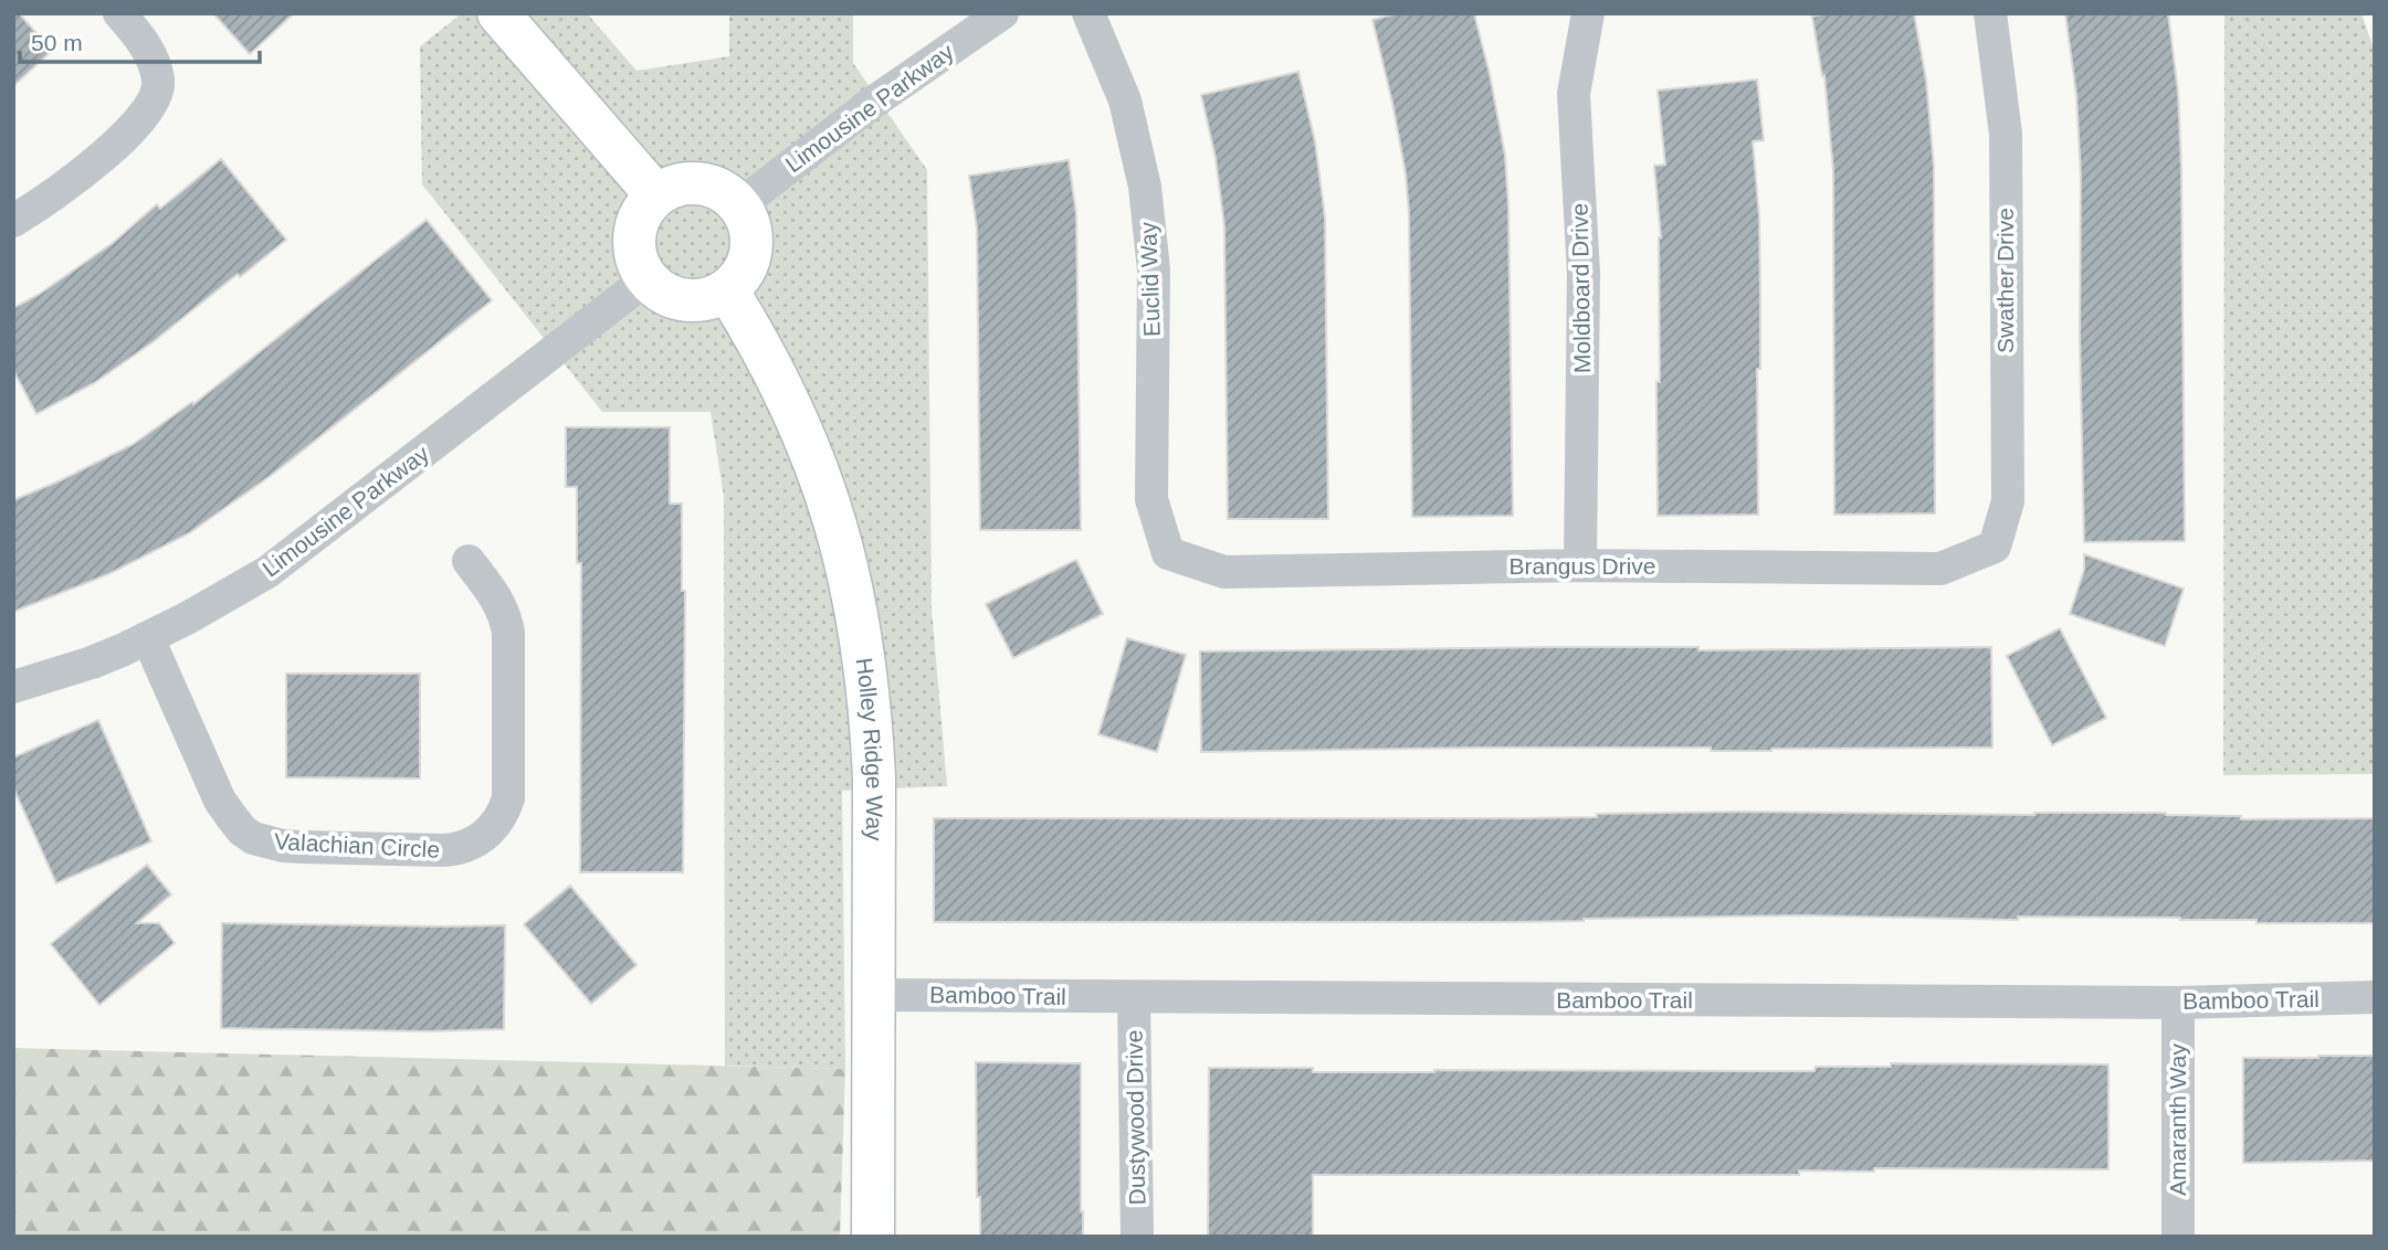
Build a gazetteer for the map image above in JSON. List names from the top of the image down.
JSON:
{
  "streets": {
    "street": [
      "Limousine Parkway",
      "Euclid Way",
      "Swather Drive",
      "Moldboard Drive",
      "Brangus Drive",
      "Holley Ridge Way",
      "Valachian Circle",
      "Bamboo Trail",
      "Dustywood Drive",
      "Amaranth Way"
    ]
  },
  "crossings": [
    ["Limousine Parkway", "Holley Ridge Way"],
    ["Limousine Parkway", "Valachian Circle"],
    ["Euclid Way", "Brangus Drive"],
    ["Swather Drive", "Brangus Drive"],
    ["Moldboard Drive", "Brangus Drive"],
    ["Holley Ridge Way", "Bamboo Trail"],
    ["Bamboo Trail", "Dustywood Drive"],
    ["Bamboo Trail", "Amaranth Way"]
  ],
  "scale_bar": "50 m"
}
